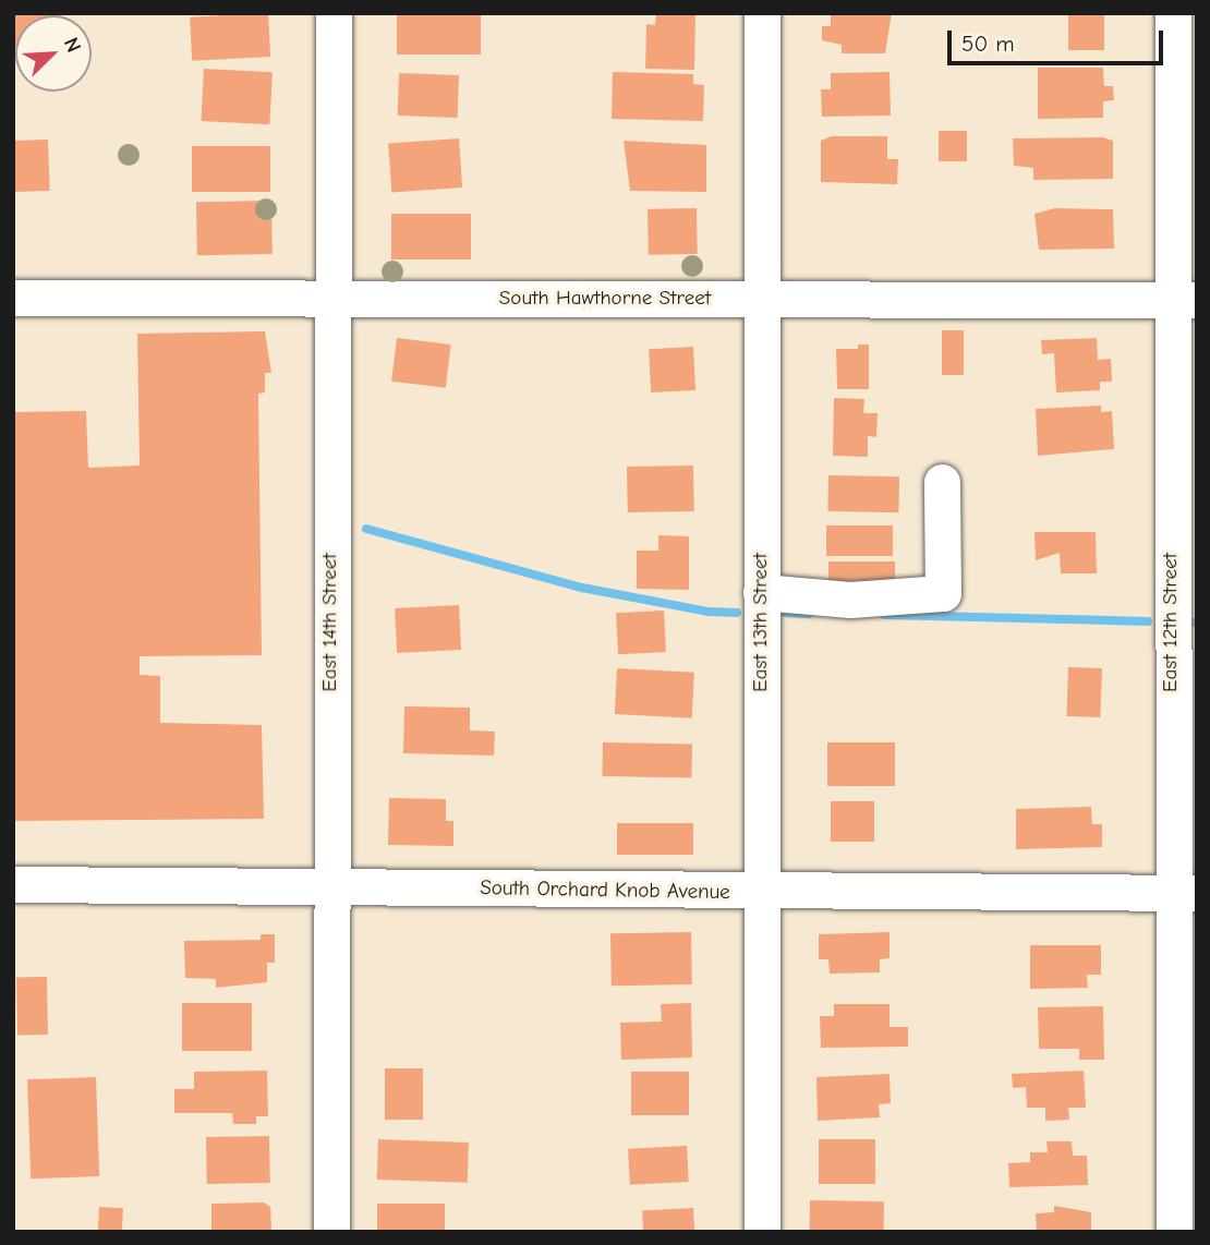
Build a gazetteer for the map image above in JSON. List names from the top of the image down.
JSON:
{
  "streets": {
    "street": [
      "South Hawthorne Street",
      "East 14th Street",
      "East 13th Street",
      "East 12th Street",
      "South Orchard Knob Avenue"
    ]
  },
  "crossings": [
    ["South Hawthorne Street", "East 14th Street"],
    ["South Hawthorne Street", "East 13th Street"],
    ["South Hawthorne Street", "East 12th Street"],
    ["East 14th Street", "South Orchard Knob Avenue"],
    ["East 13th Street", "South Orchard Knob Avenue"],
    ["East 12th Street", "South Orchard Knob Avenue"]
  ],
  "scale_bar": "50 m",
  "north": "top right"
}
